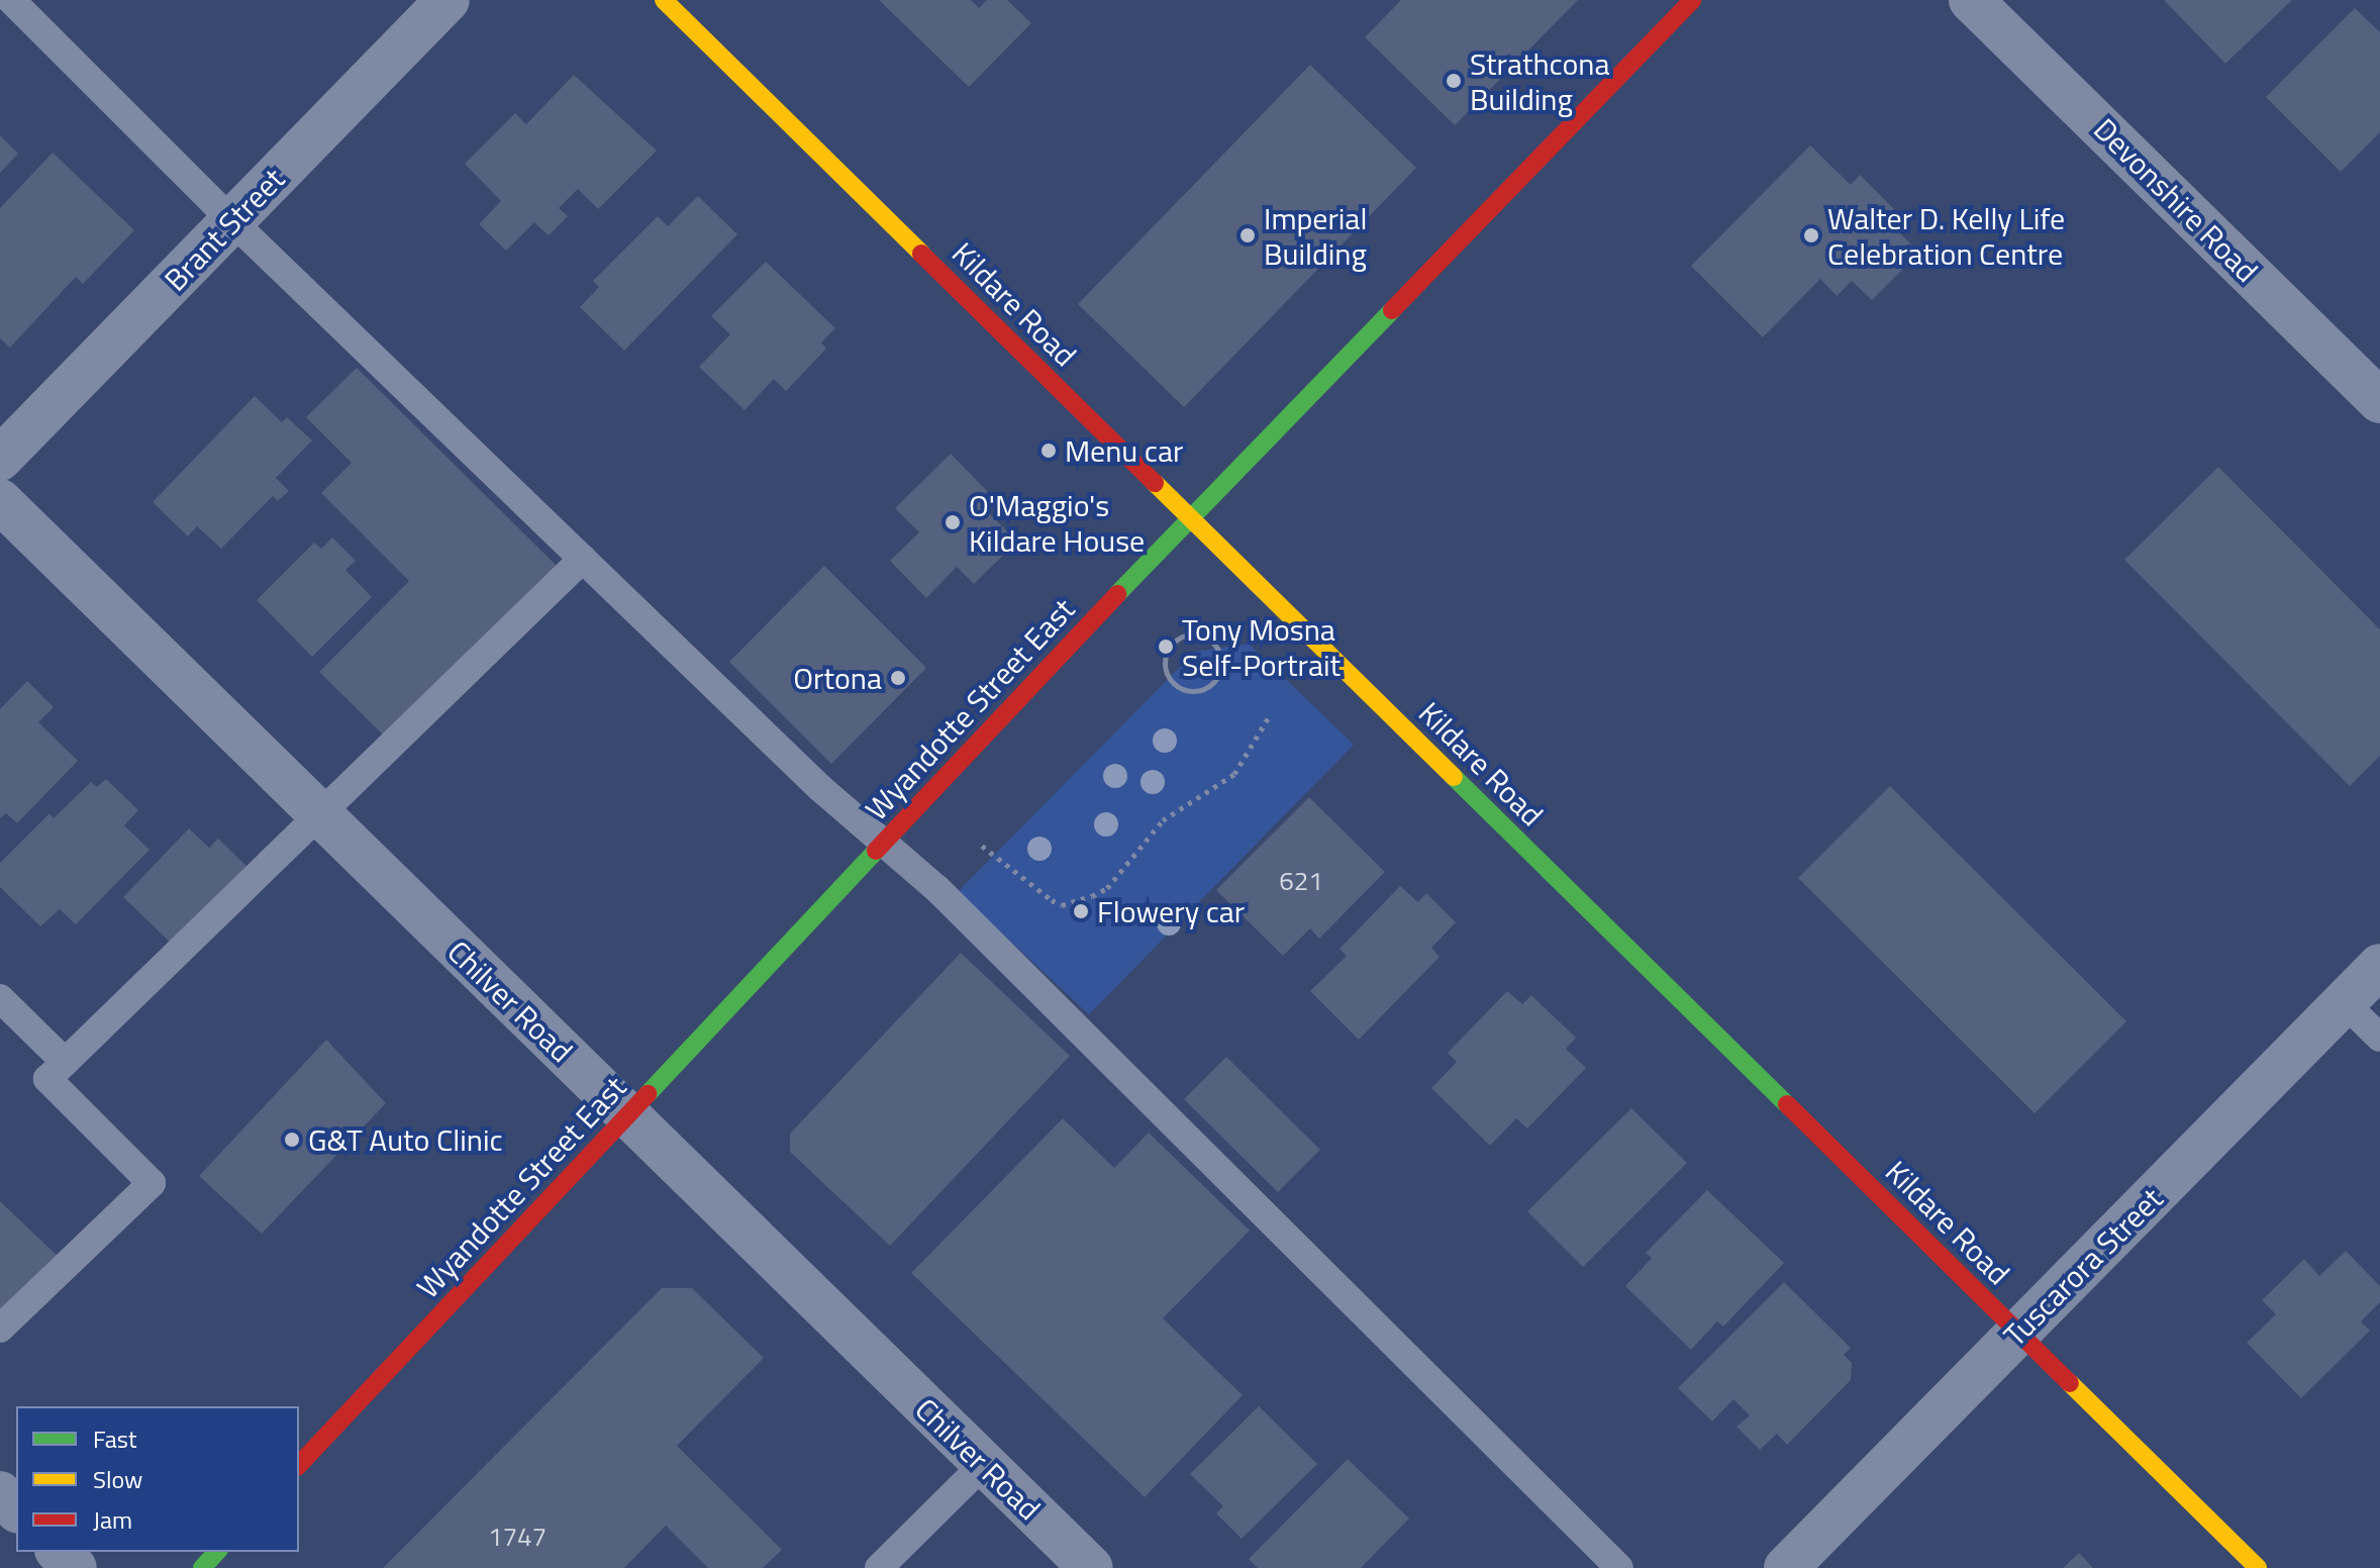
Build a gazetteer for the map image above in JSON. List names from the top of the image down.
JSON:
{
  "streets": {
    "street": [
      "Devonshire Road",
      "Brant Street",
      "Kildare Road",
      "Wyandotte Street East",
      "Chilver Road",
      "Tuscarora Street"
    ]
  },
  "crossings": [
    ["Kildare Road", "Wyandotte Street East"],
    ["Kildare Road", "Tuscarora Street"],
    ["Wyandotte Street East", "Chilver Road"]
  ],
  "places": [
    "Strathcona Building",
    "Imperial Building",
    "Walter D. Kelly Life Celebration Centre",
    "Menu car",
    "O'Maggio's Kildare House",
    "Tony Mosna Self-Portrait",
    "Ortona",
    "Flowery car",
    "G&T Auto Clinic"
  ],
  "house_numbers": ["621", "1747"],
  "legend": ["Fast", "Slow", "Jam"]
}
